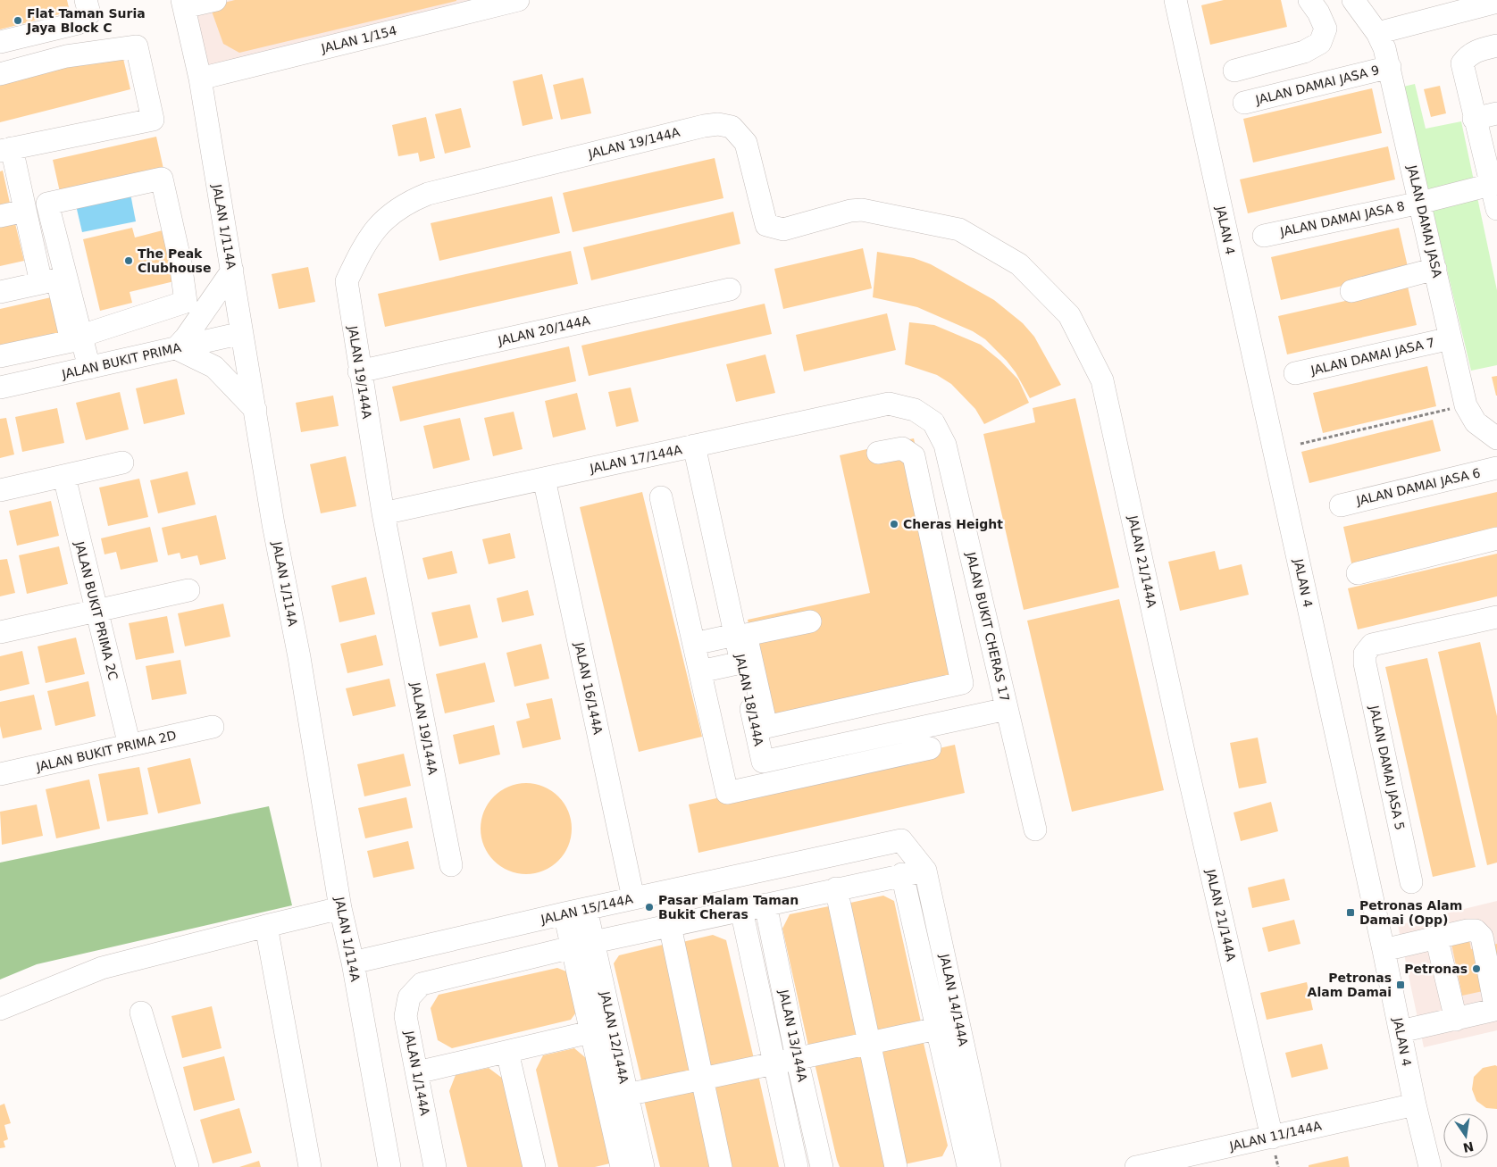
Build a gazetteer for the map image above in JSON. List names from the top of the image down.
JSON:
{
  "streets": {
    "street": [
      "JALAN 1/154",
      "JALAN DAMAI JASA 9",
      "JALAN 19/144A",
      "JALAN DAMAI JASA 8",
      "JALAN DAMAI JASA",
      "JALAN 1/114A",
      "JALAN 4",
      "JALAN 20/144A",
      "JALAN DAMAI JASA 7",
      "JALAN BUKIT PRIMA",
      "JALAN 17/144A",
      "JALAN DAMAI JASA 6",
      "JALAN 21/144A",
      "JALAN BUKIT PRIMA 2C",
      "JALAN BUKIT CHERAS 17",
      "JALAN 16/144A",
      "JALAN 18/144A",
      "JALAN BUKIT PRIMA 2D",
      "JALAN DAMAI JASA 5",
      "JALAN 15/144A",
      "JALAN 14/144A",
      "JALAN 13/144A",
      "JALAN 12/144A",
      "JALAN 1/144A",
      "JALAN 11/144A"
    ]
  },
  "crossings": [
    ["JALAN 1/154", "JALAN 1/114A"],
    ["JALAN DAMAI JASA 9", "JALAN DAMAI JASA"],
    ["JALAN 19/144A", "JALAN 20/144A"],
    ["JALAN 19/144A", "JALAN 17/144A"],
    ["JALAN 19/144A", "JALAN 21/144A"],
    ["JALAN DAMAI JASA 8", "JALAN DAMAI JASA"],
    ["JALAN DAMAI JASA", "JALAN DAMAI JASA 7"],
    ["JALAN 1/114A", "JALAN BUKIT PRIMA"],
    ["JALAN 1/114A", "JALAN 15/144A"],
    ["JALAN 4", "JALAN 11/144A"],
    ["JALAN 17/144A", "JALAN BUKIT CHERAS 17"],
    ["JALAN 17/144A", "JALAN 16/144A"],
    ["JALAN 17/144A", "JALAN 18/144A"],
    ["JALAN 21/144A", "JALAN 11/144A"],
    ["JALAN BUKIT PRIMA 2C", "JALAN BUKIT PRIMA 2D"],
    ["JALAN BUKIT CHERAS 17", "JALAN 18/144A"],
    ["JALAN 16/144A", "JALAN 15/144A"],
    ["JALAN 15/144A", "JALAN 14/144A"],
    ["JALAN 15/144A", "JALAN 12/144A"],
    ["JALAN 12/144A", "JALAN 1/144A"]
  ],
  "places": {
    "other": [
      "Flat Taman Suria Jaya Block C",
      "The Peak Clubhouse",
      "Cheras Height",
      "Pasar Malam Taman Bukit Cheras",
      "Petronas"
    ],
    "transit": ["Petronas Alam Damai (Opp)", "Petronas Alam Damai"]
  },
  "north": "bottom"
}
